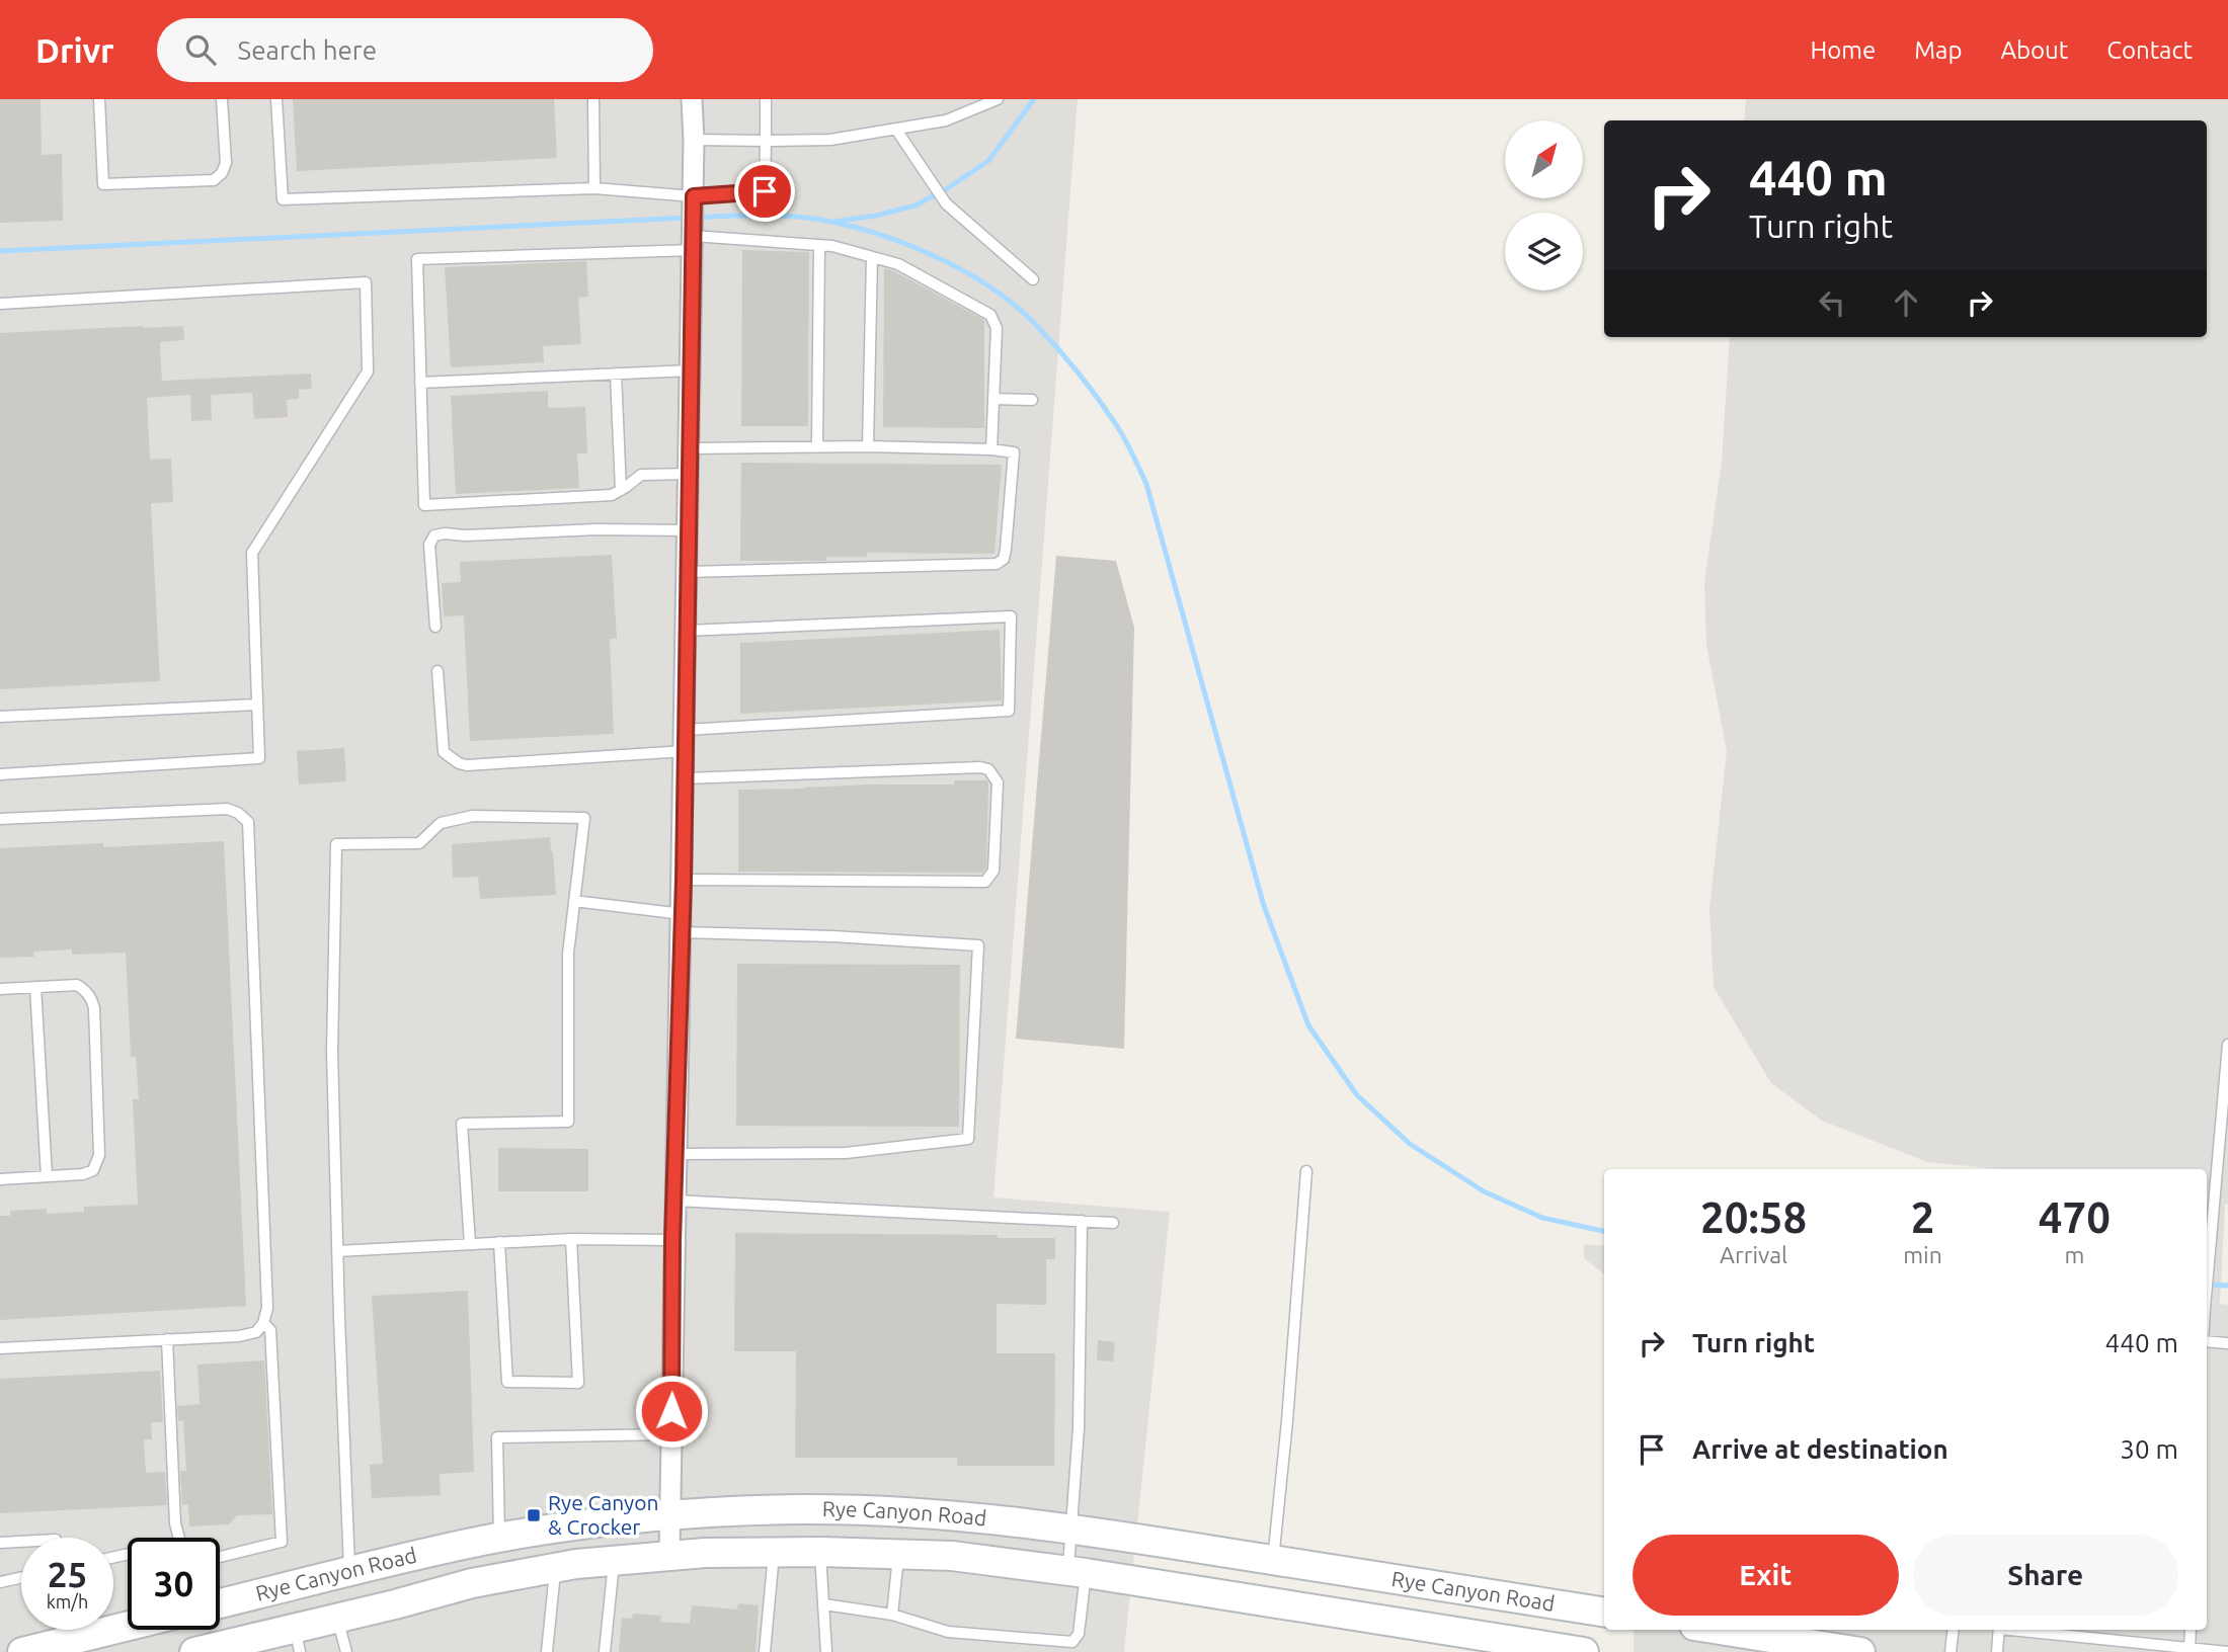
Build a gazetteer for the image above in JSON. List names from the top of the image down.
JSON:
{
  "streets": {
    "main road": ["Rye Canyon Road"]
  },
  "places": {
    "transit": ["Rye Canyon & Crocker"]
  },
  "north": "top right",
  "page": {
    "header": "Drivr",
    "search": "Search here",
    "nav": [
      "Home",
      "Map",
      "About",
      "Contact"
    ],
    "turn": ["440 m", "Turn right"],
    "eta": [
      "20:58",
      "Arrival",
      "2",
      "min",
      "470",
      "m"
    ],
    "list": [
      {
        "name": "Turn right",
        "value": "440 m"
      },
      {
        "name": "Arrive at destination",
        "value": "30 m"
      }
    ],
    "buttons": ["Exit", "Share"],
    "speed": "25 km/h",
    "limit": "30"
  }
}
